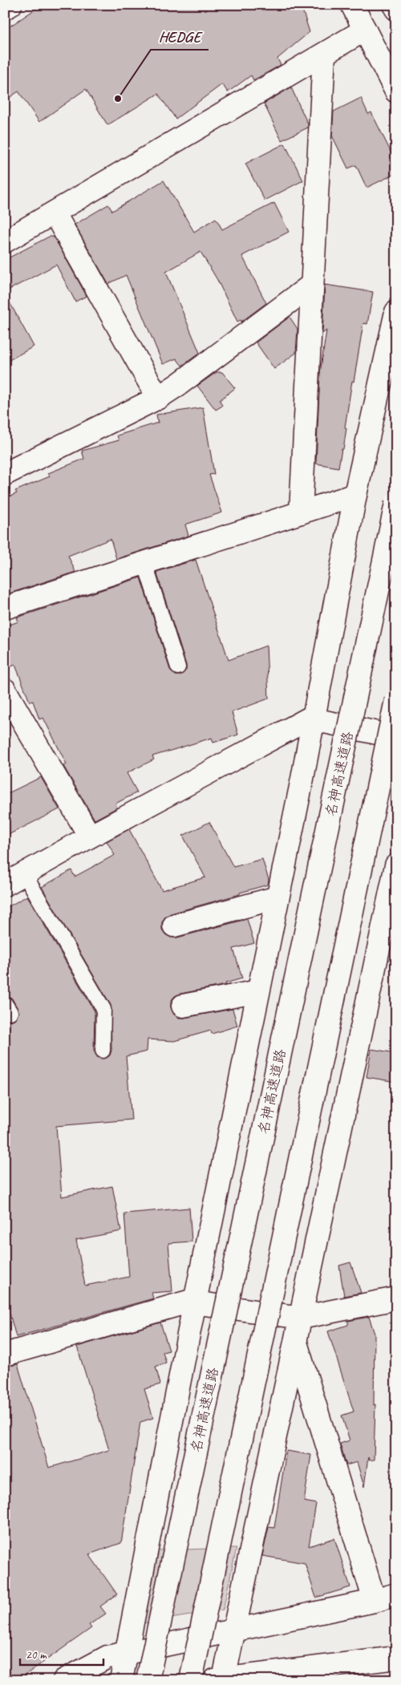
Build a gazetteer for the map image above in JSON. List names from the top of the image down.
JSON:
{
  "streets": {
    "main road": ["名神高速道路"]
  },
  "places": ["HEDGE"],
  "scale_bar": "20 m"
}
